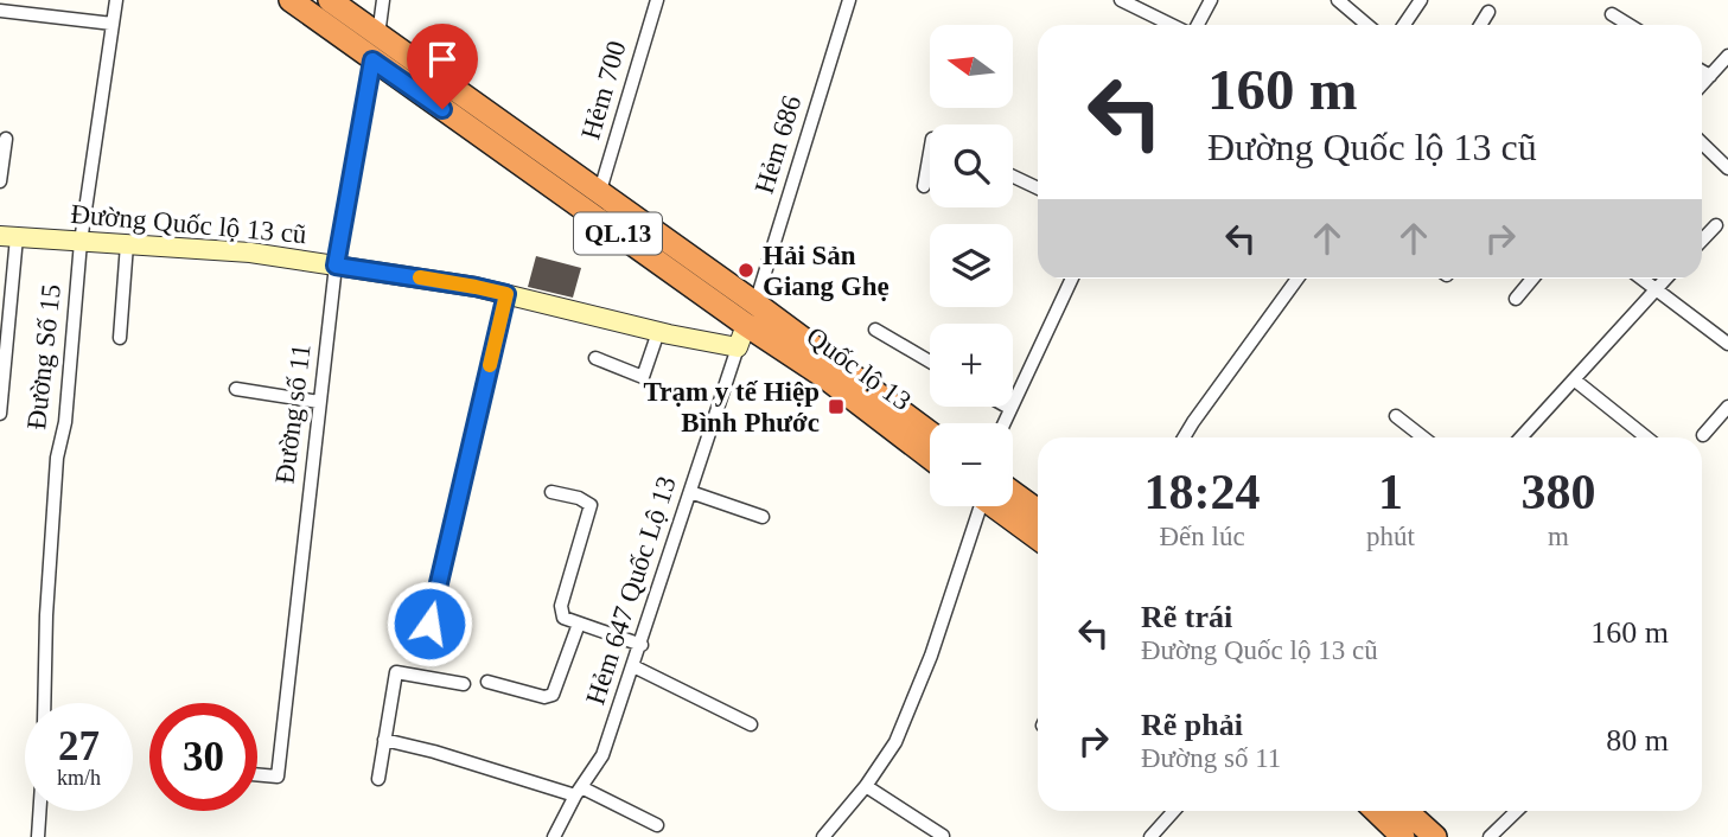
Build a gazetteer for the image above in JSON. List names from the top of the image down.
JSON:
{
  "streets": {
    "highway": ["QL.13", "Quốc lộ 13"],
    "street": [
      "Hẻm 700",
      "Hẻm 686",
      "Đường Quốc lộ 13 cũ",
      "Đường Số 15",
      "Đường số 11",
      "Hẻm 647 Quốc Lộ 13"
    ]
  },
  "crossings": [
    ["Hẻm 700", "Quốc lộ 13"],
    ["Hẻm 686", "Quốc lộ 13"],
    ["Đường Quốc lộ 13 cũ", "Đường Số 15"],
    ["Đường Quốc lộ 13 cũ", "Đường số 11"],
    ["Đường Quốc lộ 13 cũ", "Hẻm 647 Quốc Lộ 13"],
    ["Quốc lộ 13", "Đường số 11"]
  ],
  "places": {
    "other": ["Hải Sản Giang Ghẹ"],
    "transit": ["Trạm y tế Hiệp Bình Phước"]
  },
  "north": "left",
  "page": {
    "map_buttons": ["+", "−"],
    "turn": ["160 m", "Đường Quốc lộ 13 cũ"],
    "eta": [
      "18:24",
      "Đến lúc",
      "1",
      "phút",
      "380",
      "m"
    ],
    "list": [
      {
        "name": "Rẽ trái",
        "note": "Đường Quốc lộ 13 cũ",
        "value": "160 m"
      },
      {
        "name": "Rẽ phải",
        "note": "Đường số 11",
        "value": "80 m"
      }
    ],
    "speed": "27 km/h",
    "limit": "30"
  }
}
